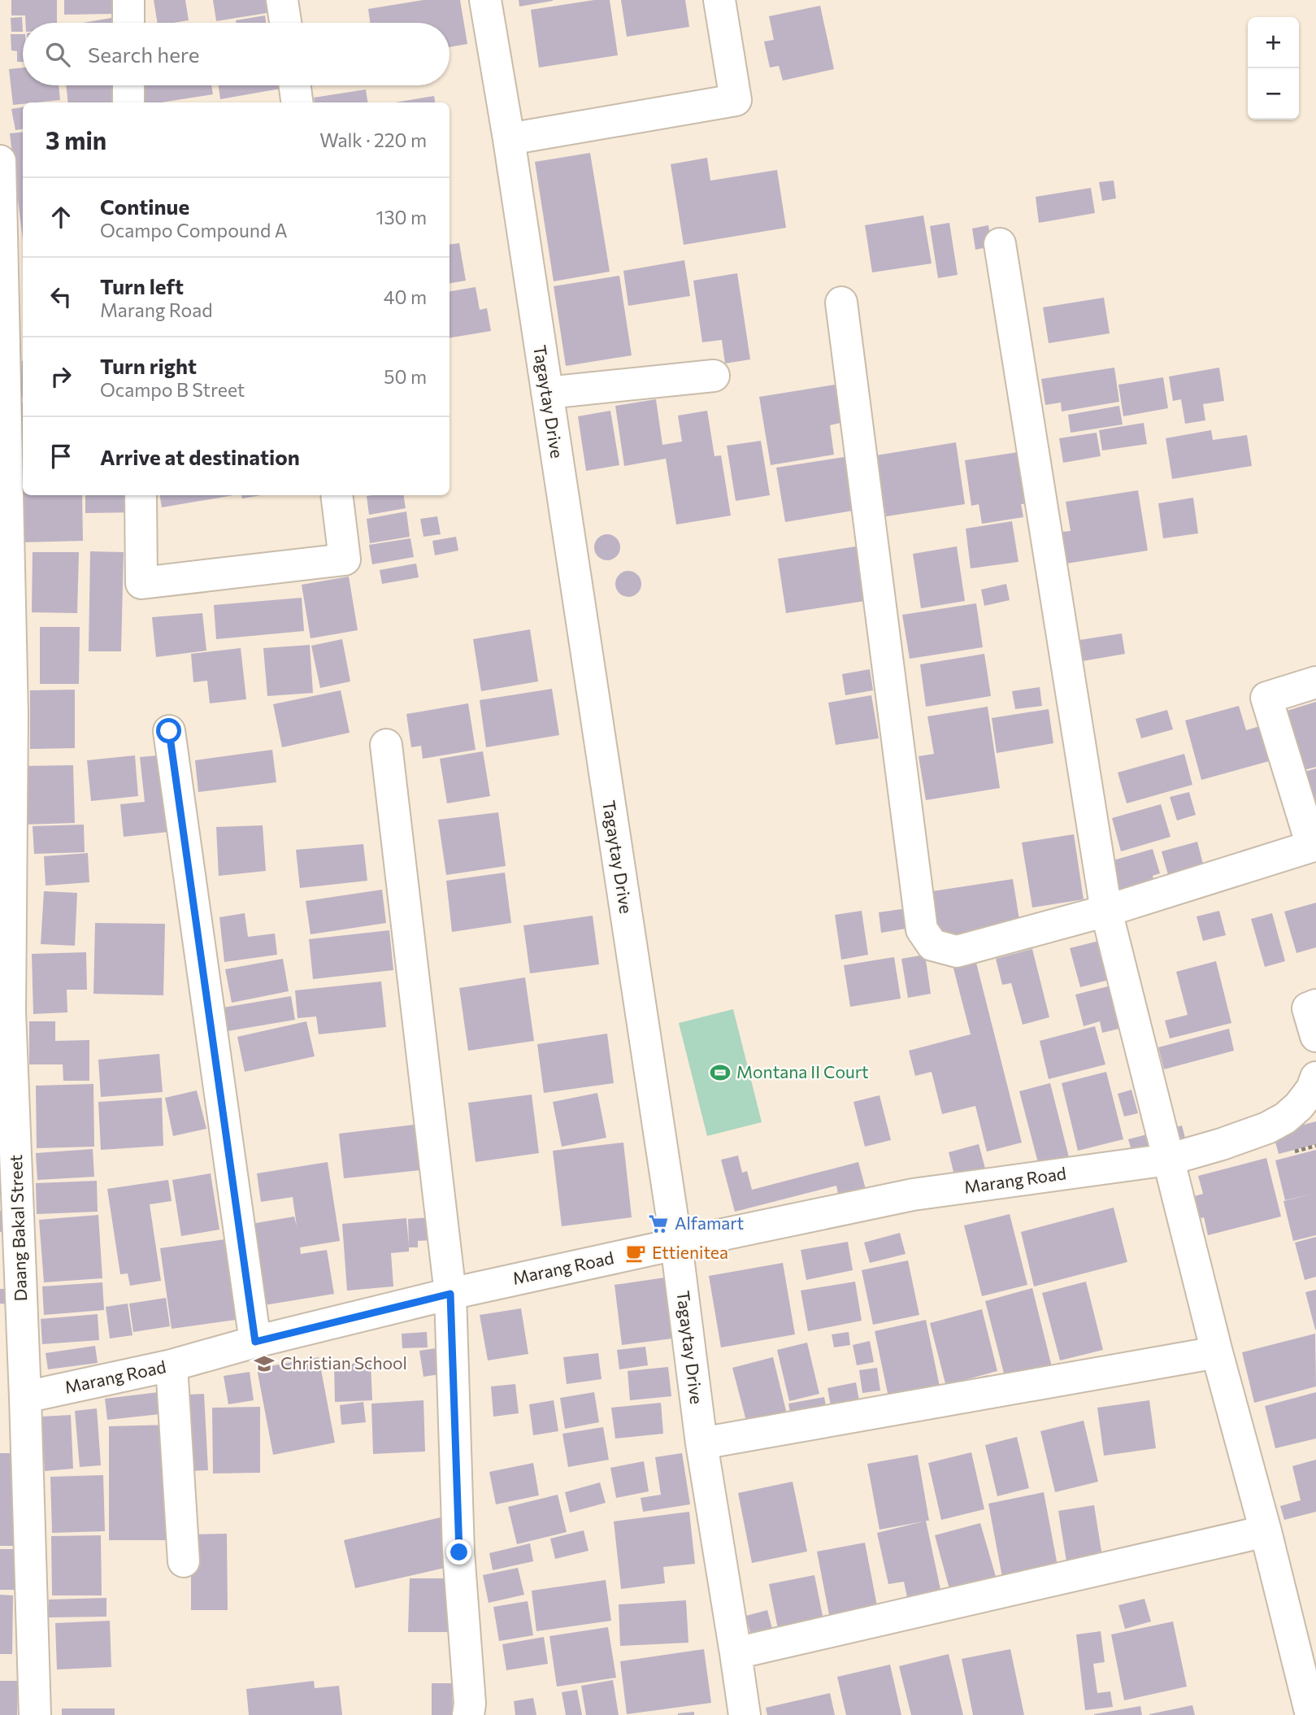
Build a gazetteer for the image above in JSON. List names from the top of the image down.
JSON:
{
  "streets": {
    "street": ["Tagaytay Drive", "Marang Road", "Daang Bakal Street"]
  },
  "crossings": [
    ["Tagaytay Drive", "Marang Road"],
    ["Marang Road", "Daang Bakal Street"]
  ],
  "places": {
    "sports": ["Montana II Court"],
    "supermarket": ["Alfamart"],
    "cafe": ["Ettienitea"],
    "school or university": ["Christian School"]
  },
  "page": {
    "map_buttons": ["+", "−"],
    "search": "Search here",
    "heading": ["3 min", "Walk · 220 m"],
    "list": [
      ["Continue", "Ocampo Compound A", "130 m"],
      ["Turn left", "Marang Road", "40 m"],
      ["Turn right", "Ocampo B Street", "50 m"],
      "Arrive at destination"
    ]
  }
}
